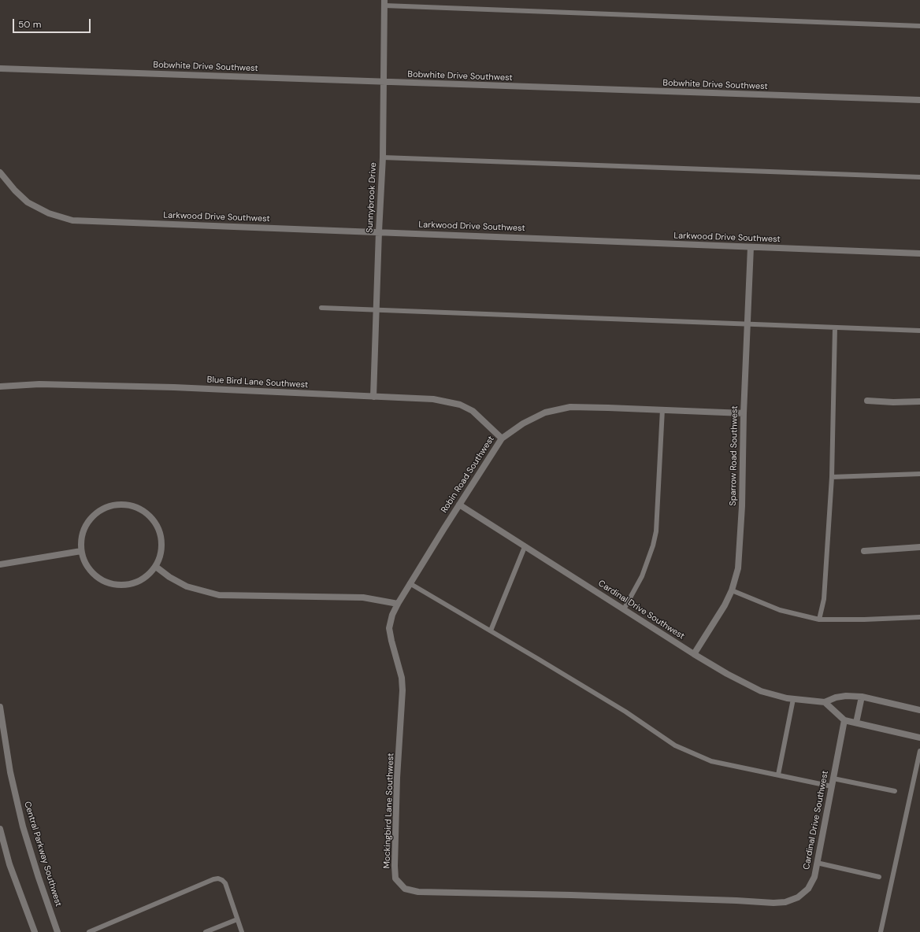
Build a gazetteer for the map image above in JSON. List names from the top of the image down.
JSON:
{
  "streets": {
    "street": [
      "Bobwhite Drive Southwest",
      "Sunnybrook Drive",
      "Larkwood Drive Southwest",
      "Blue Bird Lane Southwest",
      "Sparrow Road Southwest",
      "Robin Road Southwest",
      "Cardinal Drive Southwest",
      "Mockingbird Lane Southwest",
      "Central Parkway Southwest"
    ]
  },
  "crossings": [
    ["Bobwhite Drive Southwest", "Sunnybrook Drive"],
    ["Sunnybrook Drive", "Larkwood Drive Southwest"],
    ["Sunnybrook Drive", "Blue Bird Lane Southwest"],
    ["Larkwood Drive Southwest", "Sparrow Road Southwest"],
    ["Blue Bird Lane Southwest", "Robin Road Southwest"],
    ["Sparrow Road Southwest", "Robin Road Southwest"],
    ["Sparrow Road Southwest", "Cardinal Drive Southwest"],
    ["Robin Road Southwest", "Cardinal Drive Southwest"],
    ["Robin Road Southwest", "Mockingbird Lane Southwest"],
    ["Cardinal Drive Southwest", "Mockingbird Lane Southwest"]
  ],
  "scale_bar": "50 m"
}
